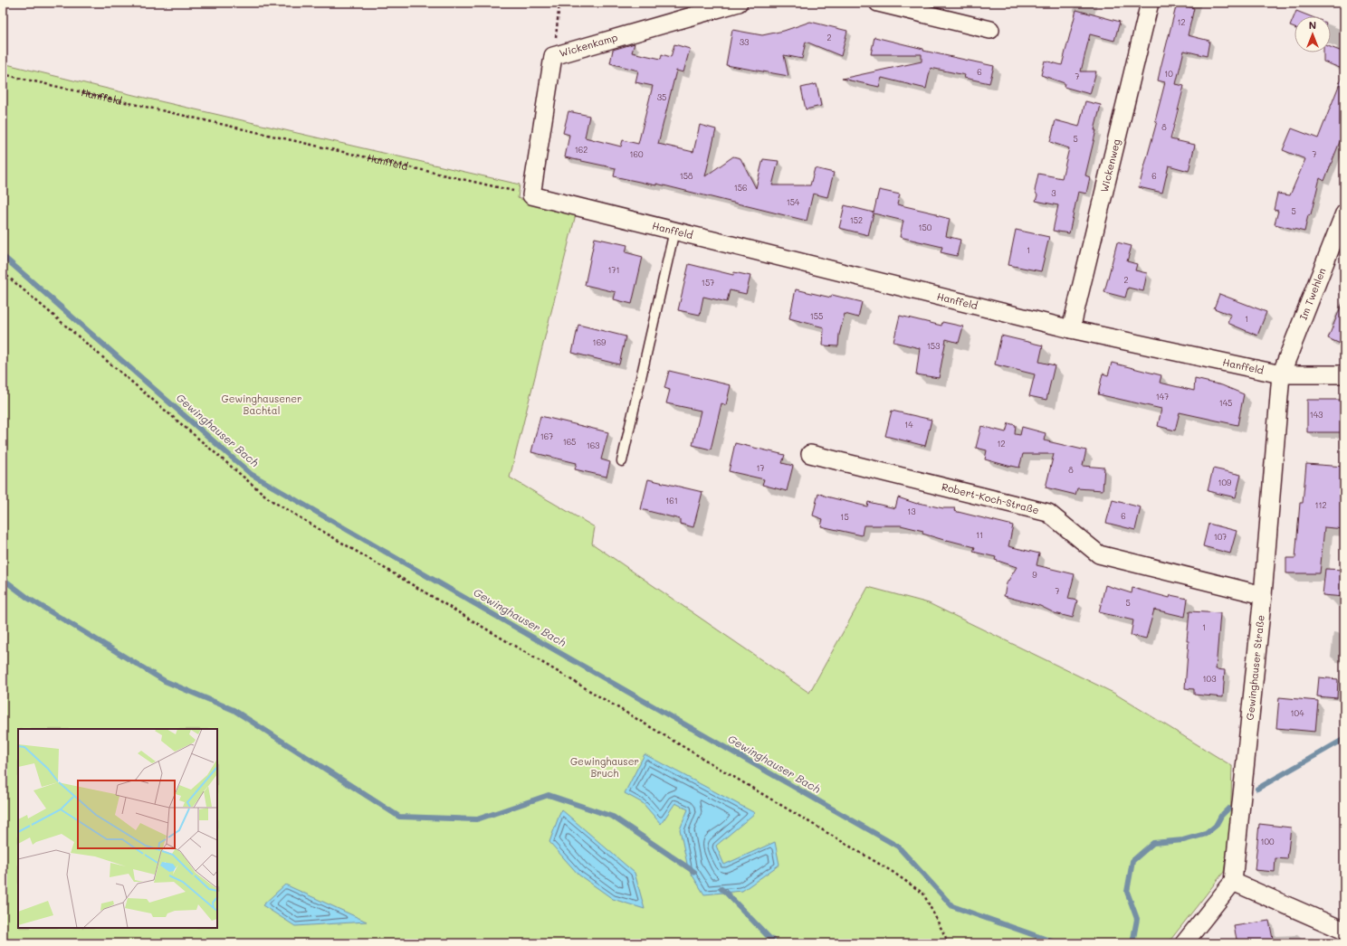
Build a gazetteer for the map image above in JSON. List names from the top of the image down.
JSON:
{
  "streets": {
    "street": [
      "Wickenkamp",
      "Hanffeld",
      "Wickenweg",
      "Im Twehlen",
      "Robert-Koch-Straße",
      "Gewinghauser Straße"
    ]
  },
  "crossings": [
    ["Wickenkamp", "Hanffeld"],
    ["Hanffeld", "Wickenweg"],
    ["Hanffeld", "Im Twehlen"],
    ["Hanffeld", "Gewinghauser Straße"],
    ["Im Twehlen", "Gewinghauser Straße"],
    ["Robert-Koch-Straße", "Gewinghauser Straße"]
  ],
  "water": ["Gewinghauser Bach"],
  "parks": ["Gewinghausener Bachtal", "Gewinghauser Bruch"],
  "house_numbers": [
    "12",
    "2",
    "33",
    "6",
    "10",
    "7",
    "35",
    "8",
    "5",
    "162",
    "160",
    "7",
    "158",
    "6",
    "156",
    "3",
    "154",
    "5",
    "152",
    "150",
    "1",
    "171",
    "2",
    "157",
    "155",
    "1",
    "169",
    "153",
    "147",
    "145",
    "143",
    "14",
    "167",
    "165",
    "12",
    "163",
    "17",
    "8",
    "109",
    "161",
    "112",
    "13",
    "6",
    "15",
    "11",
    "107",
    "9",
    "7",
    "5",
    "1",
    "103",
    "104",
    "100"
  ],
  "north": "top"
}
